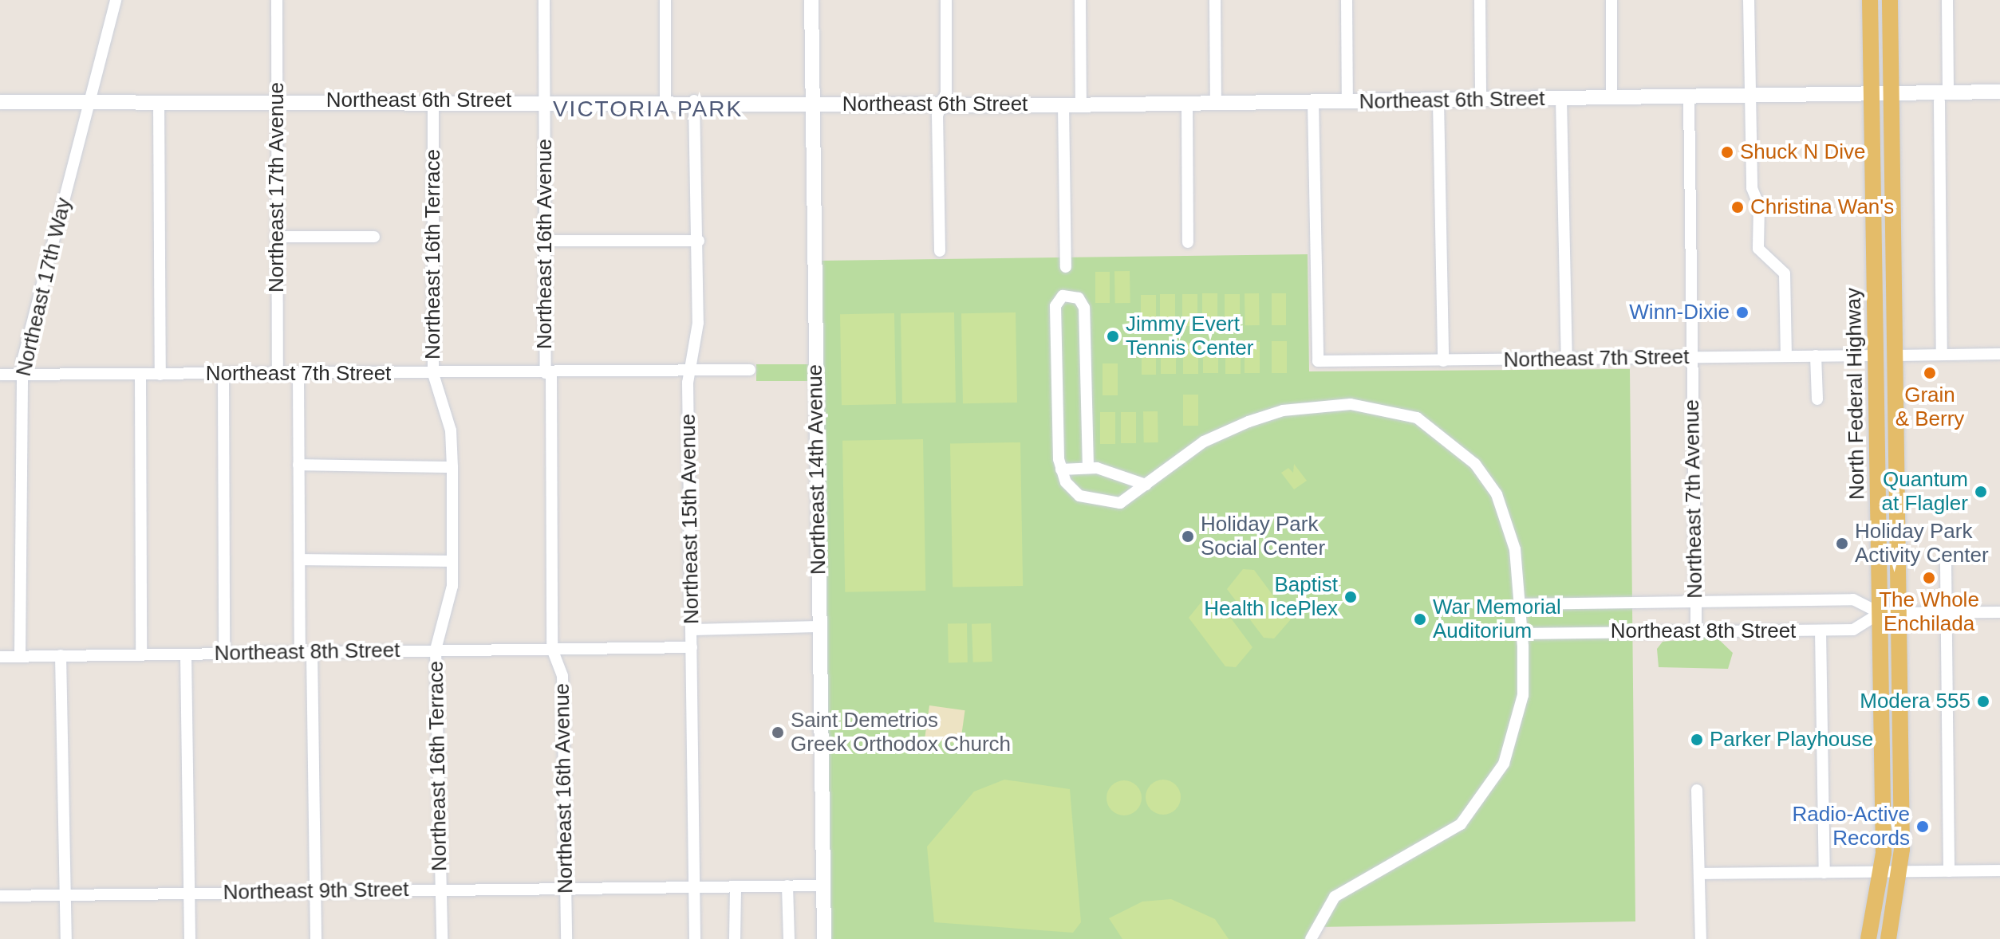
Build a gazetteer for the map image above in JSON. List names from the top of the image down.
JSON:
{
  "streets": {
    "main road": ["North Federal Highway"],
    "street": [
      "Northeast 6th Street",
      "Northeast 17th Avenue",
      "Northeast 16th Avenue",
      "Northeast 16th Terrace",
      "Northeast 17th Way",
      "Northeast 7th Street",
      "Northeast 14th Avenue",
      "Northeast 7th Avenue",
      "Northeast 15th Avenue",
      "Northeast 8th Street",
      "Northeast 9th Street"
    ]
  },
  "crossings": [
    ["Northeast 6th Street", "Northeast 17th Avenue"],
    ["Northeast 6th Street", "Northeast 16th Avenue"],
    ["Northeast 6th Street", "Northeast 16th Terrace"],
    ["Northeast 6th Street", "Northeast 17th Way"],
    ["Northeast 6th Street", "Northeast 7th Street"],
    ["Northeast 6th Street", "North Federal Highway"],
    ["Northeast 6th Street", "Northeast 14th Avenue"],
    ["Northeast 6th Street", "Northeast 7th Avenue"],
    ["Northeast 6th Street", "Northeast 15th Avenue"],
    ["Northeast 17th Avenue", "Northeast 7th Street"],
    ["Northeast 16th Avenue", "Northeast 7th Street"],
    ["Northeast 16th Avenue", "Northeast 8th Street"],
    ["Northeast 16th Avenue", "Northeast 9th Street"],
    ["Northeast 16th Terrace", "Northeast 7th Street"],
    ["Northeast 16th Terrace", "Northeast 8th Street"],
    ["Northeast 16th Terrace", "Northeast 9th Street"],
    ["Northeast 17th Way", "Northeast 7th Street"],
    ["Northeast 17th Way", "Northeast 8th Street"],
    ["Northeast 7th Street", "North Federal Highway"],
    ["Northeast 7th Street", "Northeast 7th Avenue"],
    ["Northeast 7th Street", "Northeast 15th Avenue"],
    ["North Federal Highway", "Northeast 8th Street"],
    ["Northeast 14th Avenue", "Northeast 9th Street"],
    ["Northeast 7th Avenue", "Northeast 8th Street"],
    ["Northeast 15th Avenue", "Northeast 8th Street"],
    ["Northeast 15th Avenue", "Northeast 9th Street"]
  ],
  "districts": ["VICTORIA PARK"],
  "places": [
    "Shuck N Dive",
    "Christina Wan's",
    "Winn-Dixie",
    "Jimmy Evert Tennis Center",
    "Grain & Berry",
    "Quantum at Flagler",
    "Holiday Park Social Center",
    "Holiday Park Activity Center",
    "The Whole Enchilada",
    "Baptist Health IcePlex",
    "War Memorial Auditorium",
    "Modera 555",
    "Saint Demetrios Greek Orthodox Church",
    "Parker Playhouse",
    "Radio-Active Records"
  ]
}
